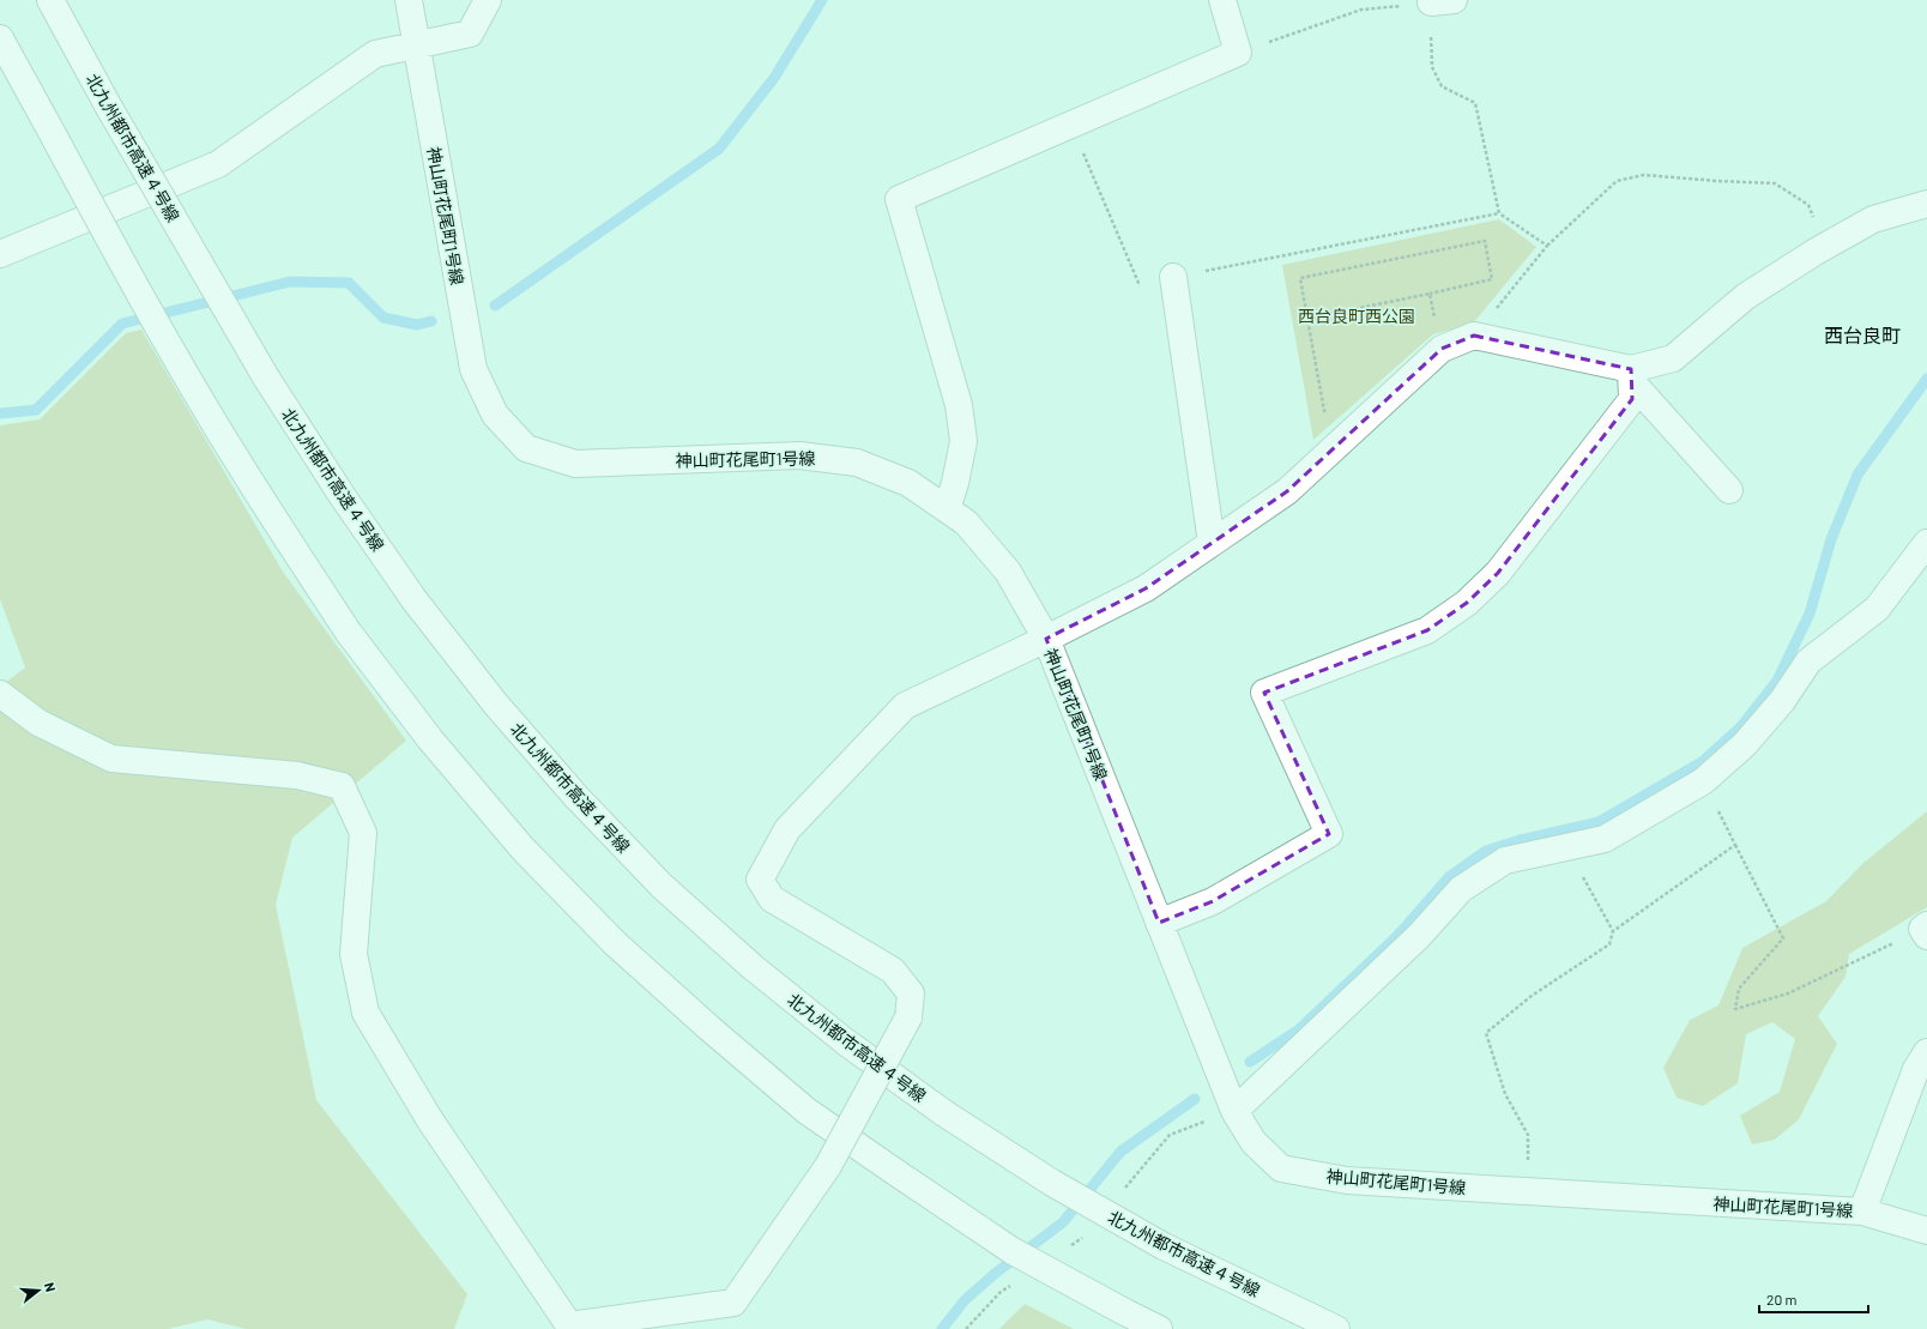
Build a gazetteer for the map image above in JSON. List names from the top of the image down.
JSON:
{
  "streets": {
    "main road": ["北九州都市高速４号線", "神山町花尾町1号線"]
  },
  "districts": ["西台良町"],
  "parks": ["西台良町西公園"],
  "scale_bar": "20 m",
  "north": "right"
}
